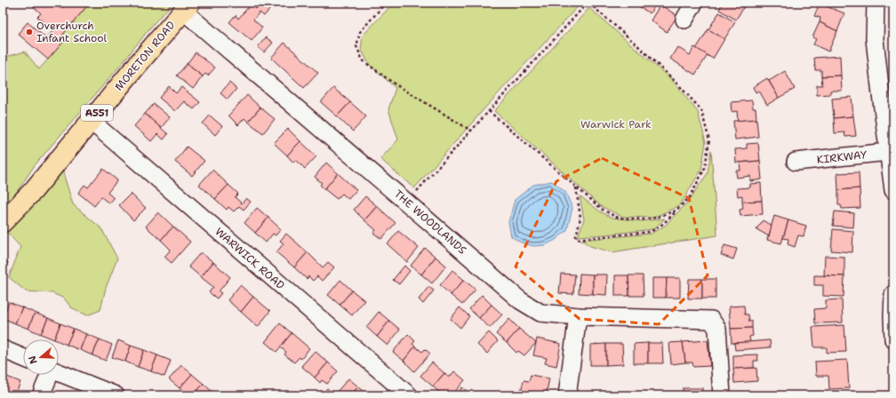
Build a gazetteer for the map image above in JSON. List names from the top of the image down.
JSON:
{
  "streets": {
    "main road": ["MORETON ROAD", "A551"],
    "street": ["KIRKWAY", "THE WOODLANDS", "WARWICK ROAD"]
  },
  "crossings": [
    ["MORETON ROAD", "THE WOODLANDS"],
    ["MORETON ROAD", "WARWICK ROAD"]
  ],
  "parks": ["Warwick Park"],
  "places": ["Overchurch Infant School"],
  "north": "left"
}
